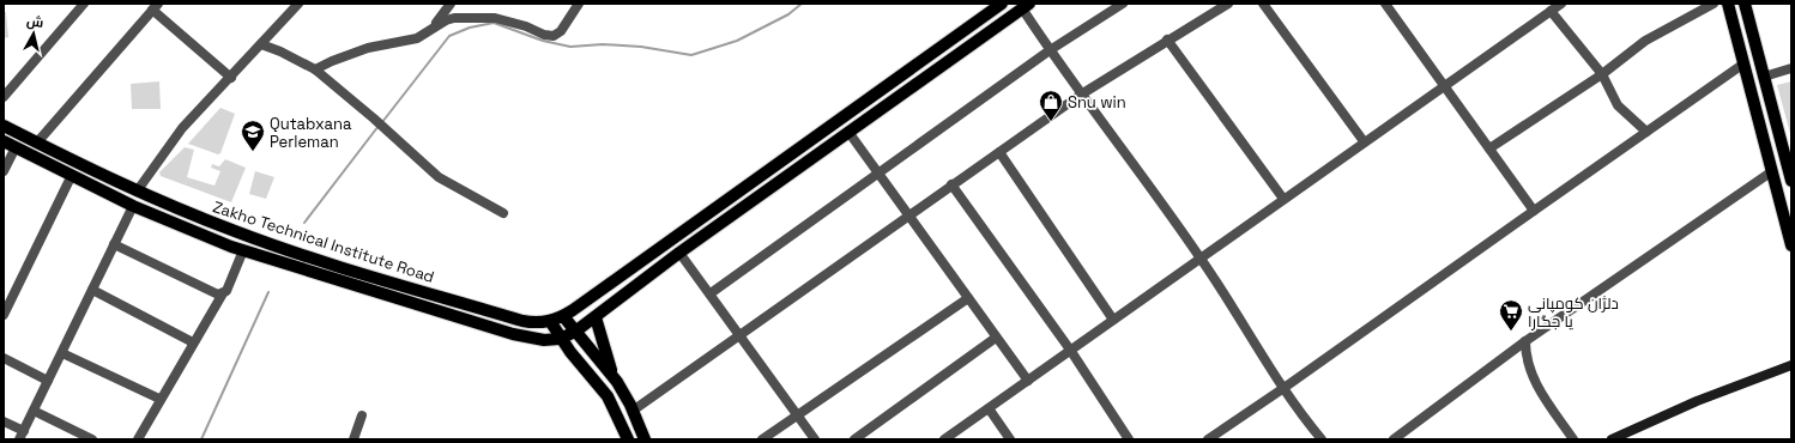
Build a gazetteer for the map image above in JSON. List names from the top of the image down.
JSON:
{
  "streets": {
    "main road": ["Zakho Technical Institute Road"]
  },
  "places": {
    "shop": ["Snu win"],
    "school or university": ["Qutabxana Perleman"],
    "supermarket": ["دلژان کومپانی یا جگارا"]
  },
  "north": "top"
}
